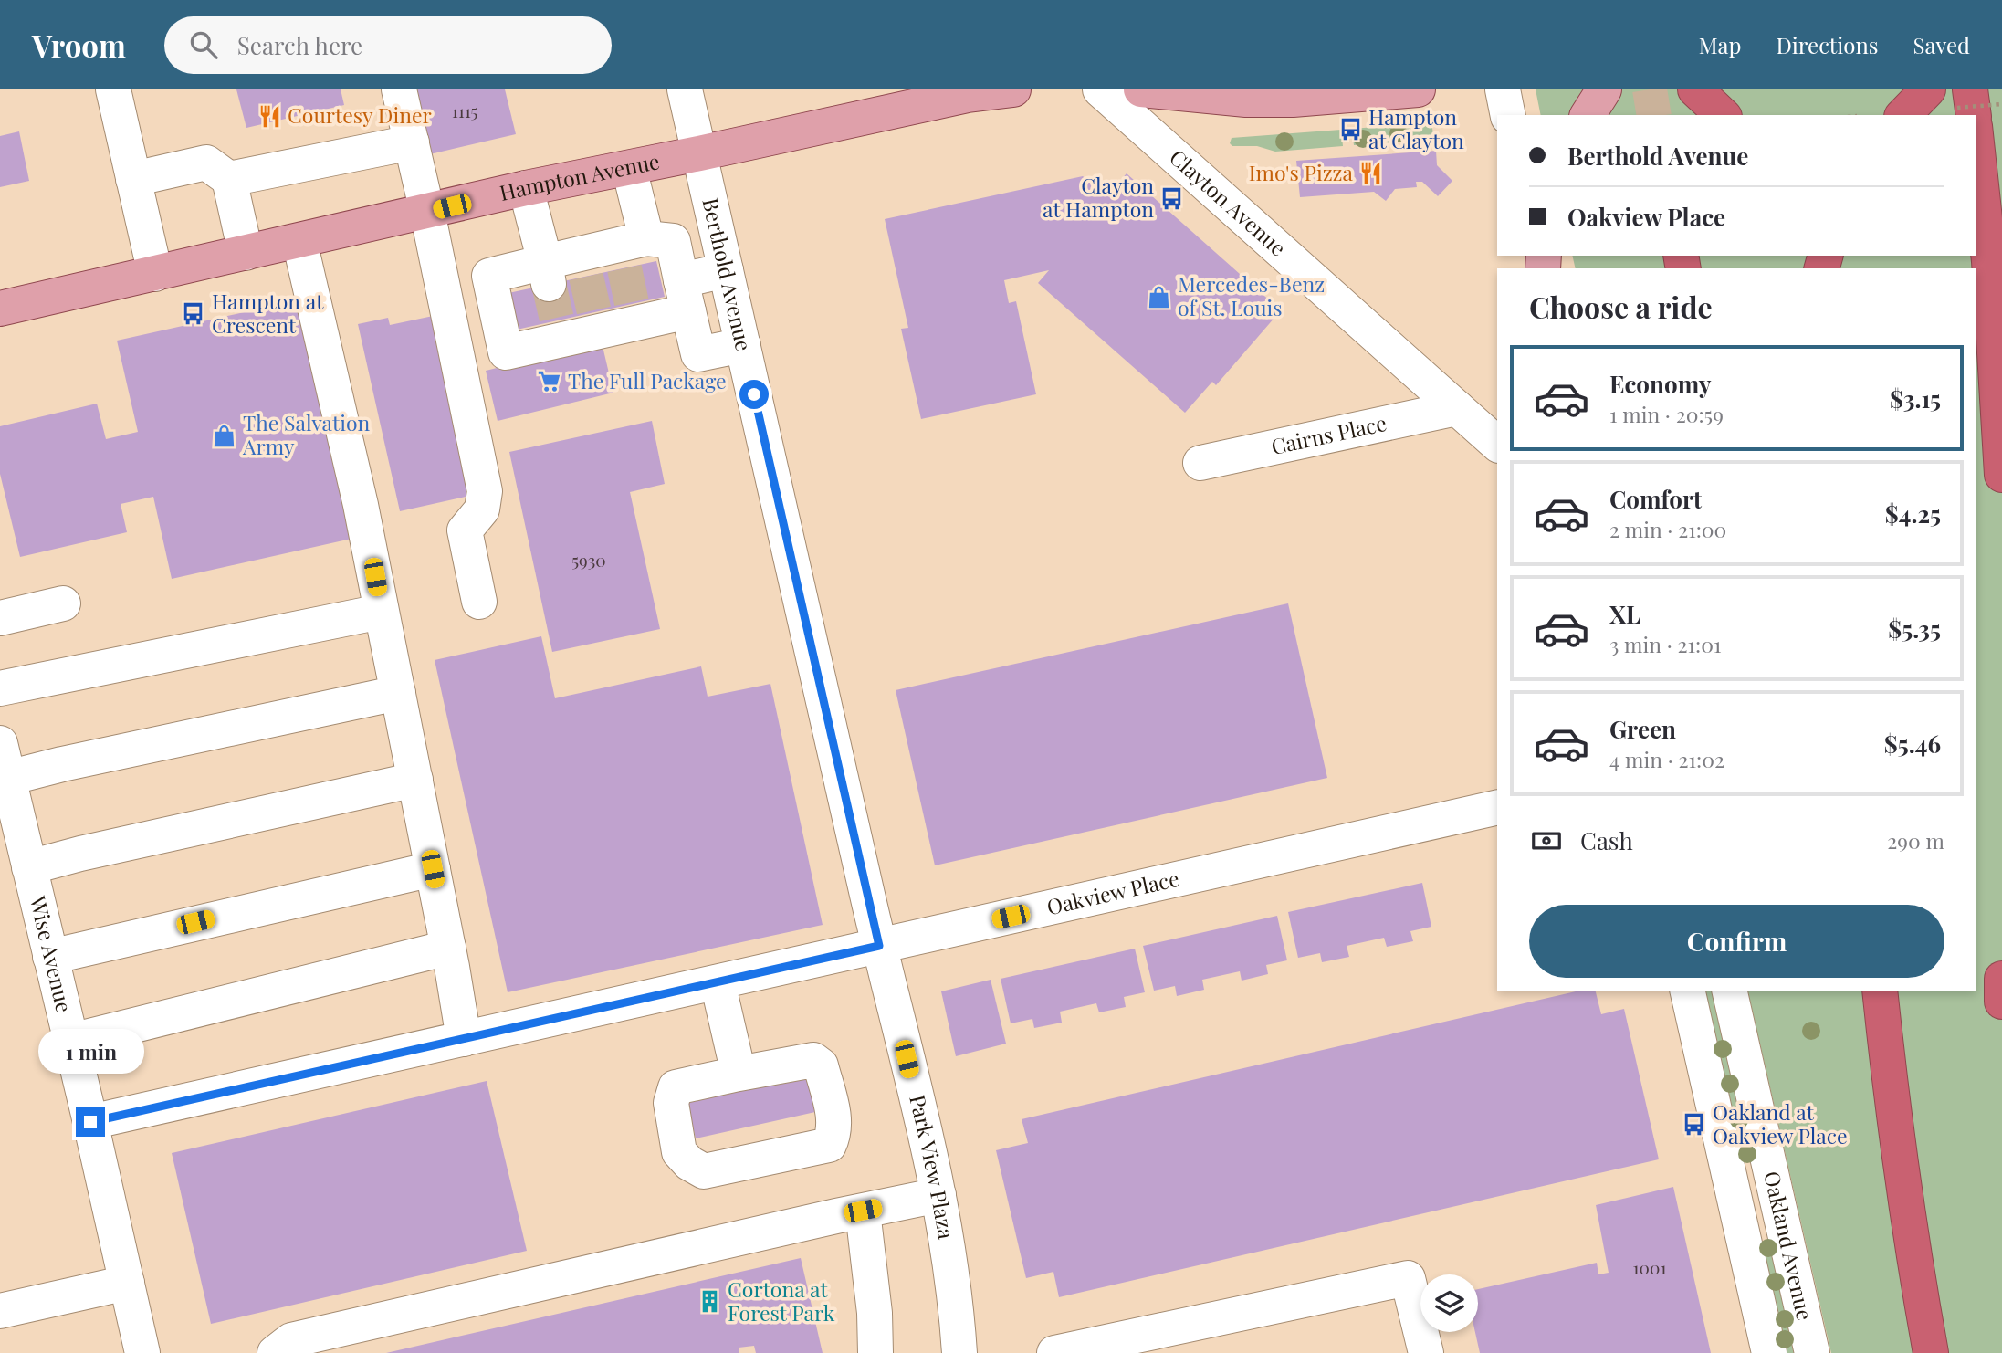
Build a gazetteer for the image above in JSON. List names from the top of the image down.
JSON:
{
  "streets": {
    "main road": ["Hampton Avenue"],
    "street": [
      "Clayton Avenue",
      "Berthold Avenue",
      "Cairns Place",
      "Oakview Place",
      "Wise Avenue",
      "Park View Plaza",
      "Oakland Avenue"
    ]
  },
  "crossings": [
    ["Hampton Avenue", "Berthold Avenue"],
    ["Clayton Avenue", "Cairns Place"],
    ["Berthold Avenue", "Oakview Place"],
    ["Berthold Avenue", "Park View Plaza"],
    ["Oakview Place", "Wise Avenue"],
    ["Oakview Place", "Park View Plaza"]
  ],
  "places": {
    "restaurant": ["Courtesy Diner", "Imo's Pizza"],
    "bus stop": [
      "Hampton at Clayton",
      "Clayton at Hampton",
      "Hampton at Crescent",
      "Oakland at Oakview Place"
    ],
    "shop": ["Mercedes-Benz of St. Louis", "The Salvation Army"],
    "supermarket": ["The Full Package"],
    "building": ["Cortona at Forest Park"]
  },
  "house_numbers": ["1115", "5930", "1001"],
  "page": {
    "header": "Vroom",
    "search": "Search here",
    "nav": ["Map", "Directions", "Saved"],
    "banner": ["Berthold Avenue", "Oakview Place"],
    "heading": "Choose a ride",
    "list": [
      {
        "name": "Economy",
        "note": "1 min · 20:59",
        "value": "$3.15"
      },
      {
        "name": "Comfort",
        "note": "2 min · 21:00",
        "value": "$4.25"
      },
      {
        "name": "XL",
        "note": "3 min · 21:01",
        "value": "$5.35"
      },
      {
        "name": "Green",
        "note": "4 min · 21:02",
        "value": "$5.46"
      }
    ],
    "pay": ["Cash", "290 m"],
    "buttons": "Confirm",
    "bubble": "1 min"
  }
}
